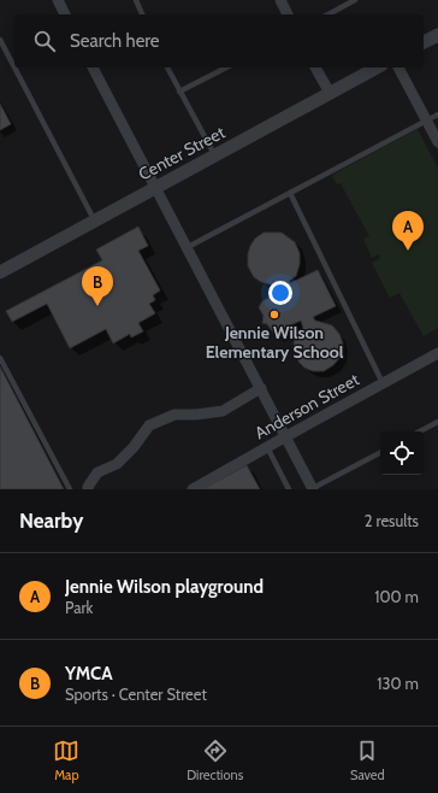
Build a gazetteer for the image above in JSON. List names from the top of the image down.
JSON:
{
  "streets": {
    "street": ["Center Street", "Anderson Street"]
  },
  "places": ["Jennie Wilson Elementary School"],
  "page": {
    "search": "Search here",
    "pins": ["A", "B"],
    "heading": ["Nearby", "2 results"],
    "list": [
      {
        "mark": "A",
        "name": "Jennie Wilson playground",
        "note": "Park",
        "value": "100 m"
      },
      {
        "mark": "B",
        "name": "YMCA",
        "note": "Sports · Center Street",
        "value": "130 m"
      }
    ],
    "nav": ["Map", "Directions", "Saved"]
  }
}
